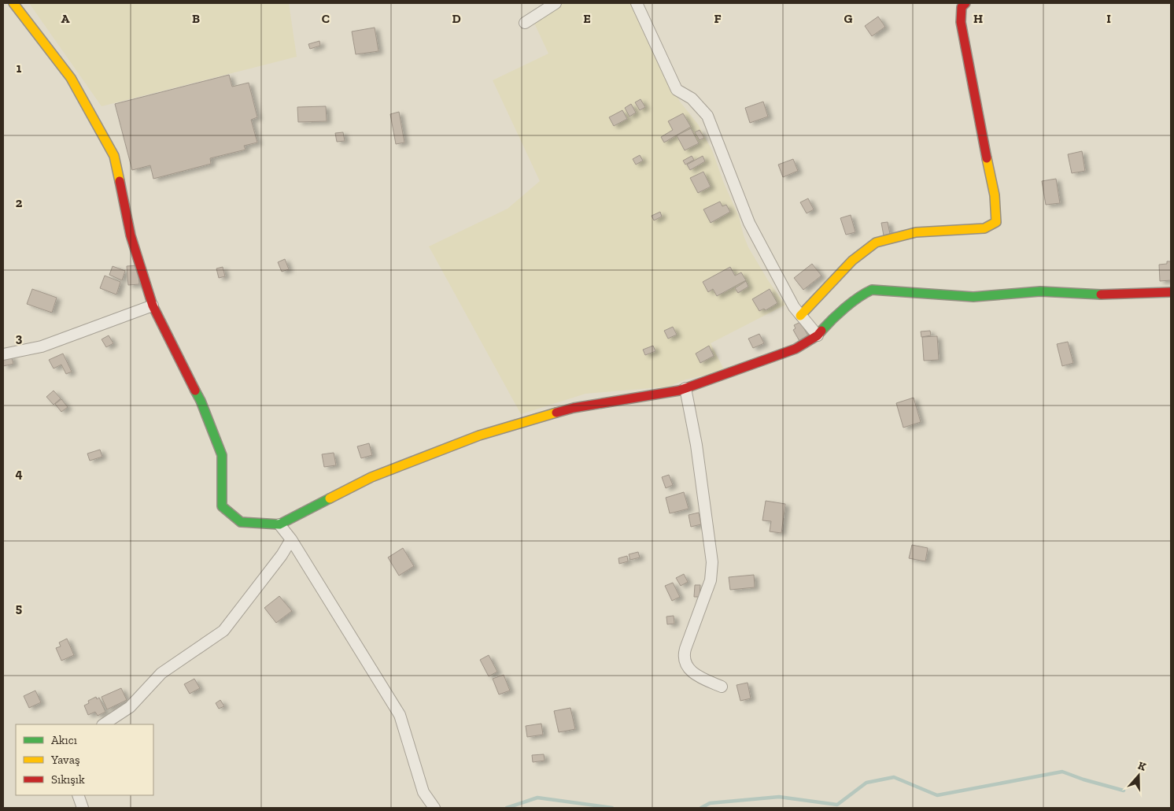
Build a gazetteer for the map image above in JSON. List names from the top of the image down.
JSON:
{
  "legend": ["Akıcı", "Yavaş", "Sıkışık"],
  "north": "top",
  "grid": {
    "columns": [
      "A",
      "B",
      "C",
      "D",
      "E",
      "F",
      "G",
      "H",
      "I"
    ],
    "rows": [
      "1",
      "2",
      "3",
      "4",
      "5"
    ]
  }
}
